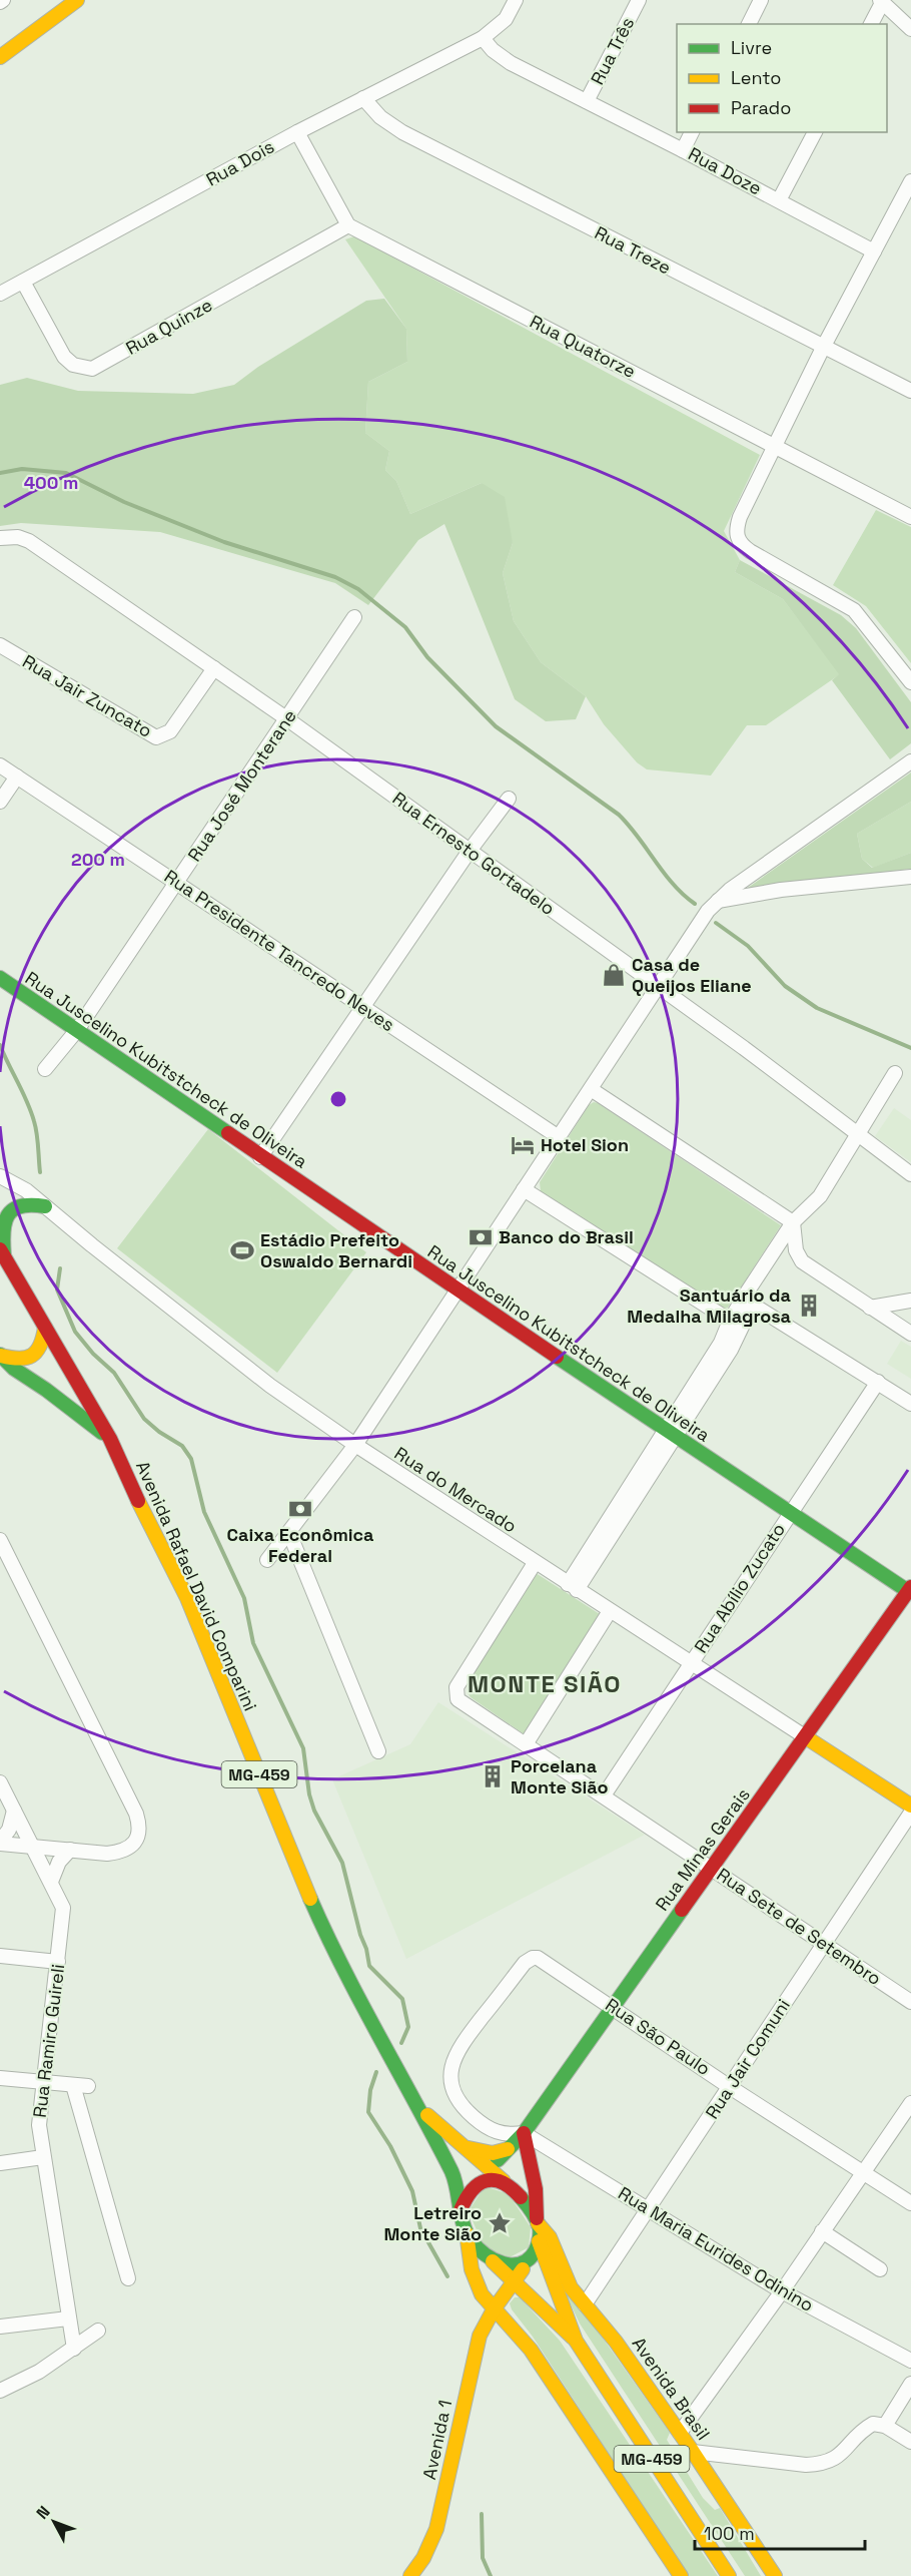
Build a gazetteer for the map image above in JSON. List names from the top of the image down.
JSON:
{
  "streets": {
    "street": [
      "Rua Três",
      "Rua Dois",
      "Rua Doze",
      "Rua Treze",
      "Rua Quinze",
      "Rua Quatorze",
      "Rua Jair Zuncato",
      "Rua José Monterane",
      "Rua Ernesto Gortadelo",
      "Rua Presidente Tancredo Neves",
      "Rua Juscelino Kubitstcheck de Oliveira",
      "Rua do Mercado",
      "Avenida Rafael David Comparini",
      "Rua Abílio Zucato",
      "MG-459",
      "Rua Minas Gerais",
      "Rua Sete de Setembro",
      "Rua São Paulo",
      "Rua Ramiro Guireli",
      "Rua Jair Comuni",
      "Rua Maria Eurides Odinino",
      "Avenida Brasil",
      "Avenida 1"
    ]
  },
  "crossings": [
    ["Rua Três", "Rua Doze"],
    ["Rua Dois", "Rua Doze"],
    ["Rua Dois", "Rua Treze"],
    ["Rua Dois", "Rua Quinze"],
    ["Rua Quinze", "Rua Quatorze"],
    ["Rua Jair Zuncato", "Rua Ernesto Gortadelo"],
    ["Rua José Monterane", "Rua Ernesto Gortadelo"],
    ["Rua José Monterane", "Rua Presidente Tancredo Neves"],
    ["Rua José Monterane", "Rua Juscelino Kubitstcheck de Oliveira"],
    ["Rua Juscelino Kubitstcheck de Oliveira", "Rua Abílio Zucato"],
    ["Rua Juscelino Kubitstcheck de Oliveira", "Rua Minas Gerais"],
    ["Rua do Mercado", "Rua Abílio Zucato"],
    ["Rua do Mercado", "Rua Minas Gerais"],
    ["Rua do Mercado", "Rua Sete de Setembro"],
    ["Avenida Rafael David Comparini", "Rua Minas Gerais"],
    ["Avenida Rafael David Comparini", "Avenida Brasil"],
    ["Avenida Rafael David Comparini", "Avenida 1"],
    ["Rua Abílio Zucato", "Rua Sete de Setembro"],
    ["Rua Minas Gerais", "Rua Sete de Setembro"],
    ["Rua Minas Gerais", "Rua São Paulo"],
    ["Rua Minas Gerais", "Rua Maria Eurides Odinino"],
    ["Rua Minas Gerais", "Avenida Brasil"],
    ["Rua Minas Gerais", "Avenida 1"],
    ["Rua Sete de Setembro", "Rua Jair Comuni"],
    ["Rua São Paulo", "Rua Jair Comuni"],
    ["Rua São Paulo", "Rua Maria Eurides Odinino"],
    ["Rua Jair Comuni", "Rua Maria Eurides Odinino"],
    ["Rua Jair Comuni", "Avenida Brasil"],
    ["Avenida Brasil", "Avenida 1"]
  ],
  "districts": ["MONTE SIÃO"],
  "places": {
    "shop": ["Casa de Queijos Eliane"],
    "hotel": ["Hotel Sion"],
    "bank": ["Banco do Brasil", "Caixa Econômica Federal"],
    "sports": ["Estádio Prefeito Oswaldo Bernardi"],
    "building": ["Santuário da Medalha Milagrosa", "Porcelana Monte Sião"],
    "place": ["Letreiro Monte Sião"]
  },
  "legend": ["Livre", "Lento", "Parado"],
  "scale_bar": "100 m",
  "north": "top left",
  "rings": ["400 m", "200 m"]
}
